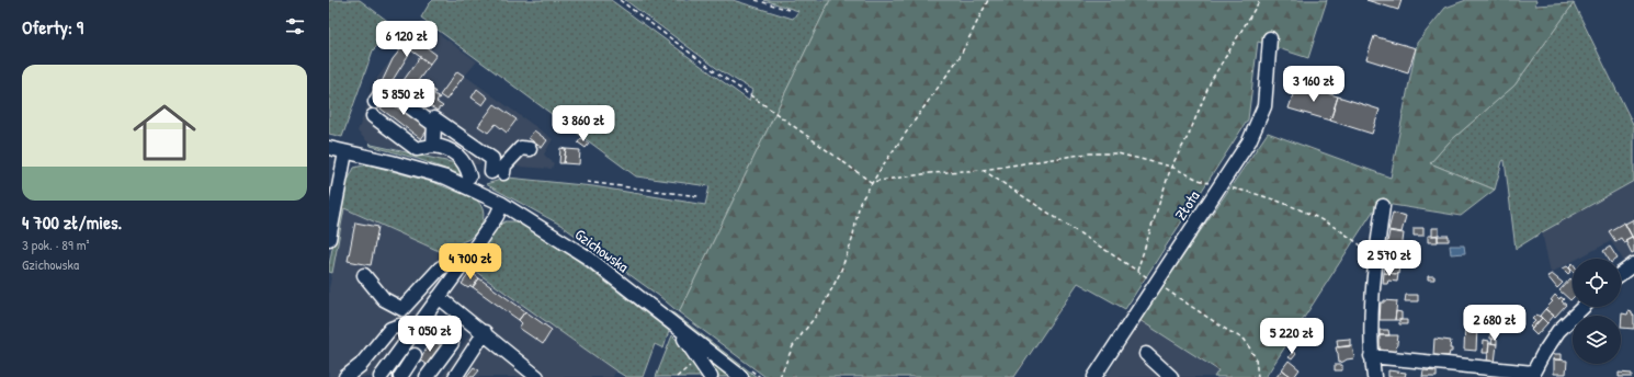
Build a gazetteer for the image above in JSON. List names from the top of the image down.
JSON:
{
  "streets": {
    "street": ["Złota", "Gzichowska"]
  },
  "page": {
    "heading": "Oferty: 9",
    "price": [
      "6 120 zł",
      "3 160 zł",
      "5 850 zł",
      "3 860 zł",
      "2 570 zł",
      "4 700 zł",
      "2 680 zł",
      "7 050 zł",
      "5 220 zł"
    ],
    "list": [
      {
        "name": "4 700 zł/mies.",
        "note": "3 pok. · 89 m² · Gzichowska"
      }
    ]
  }
}
